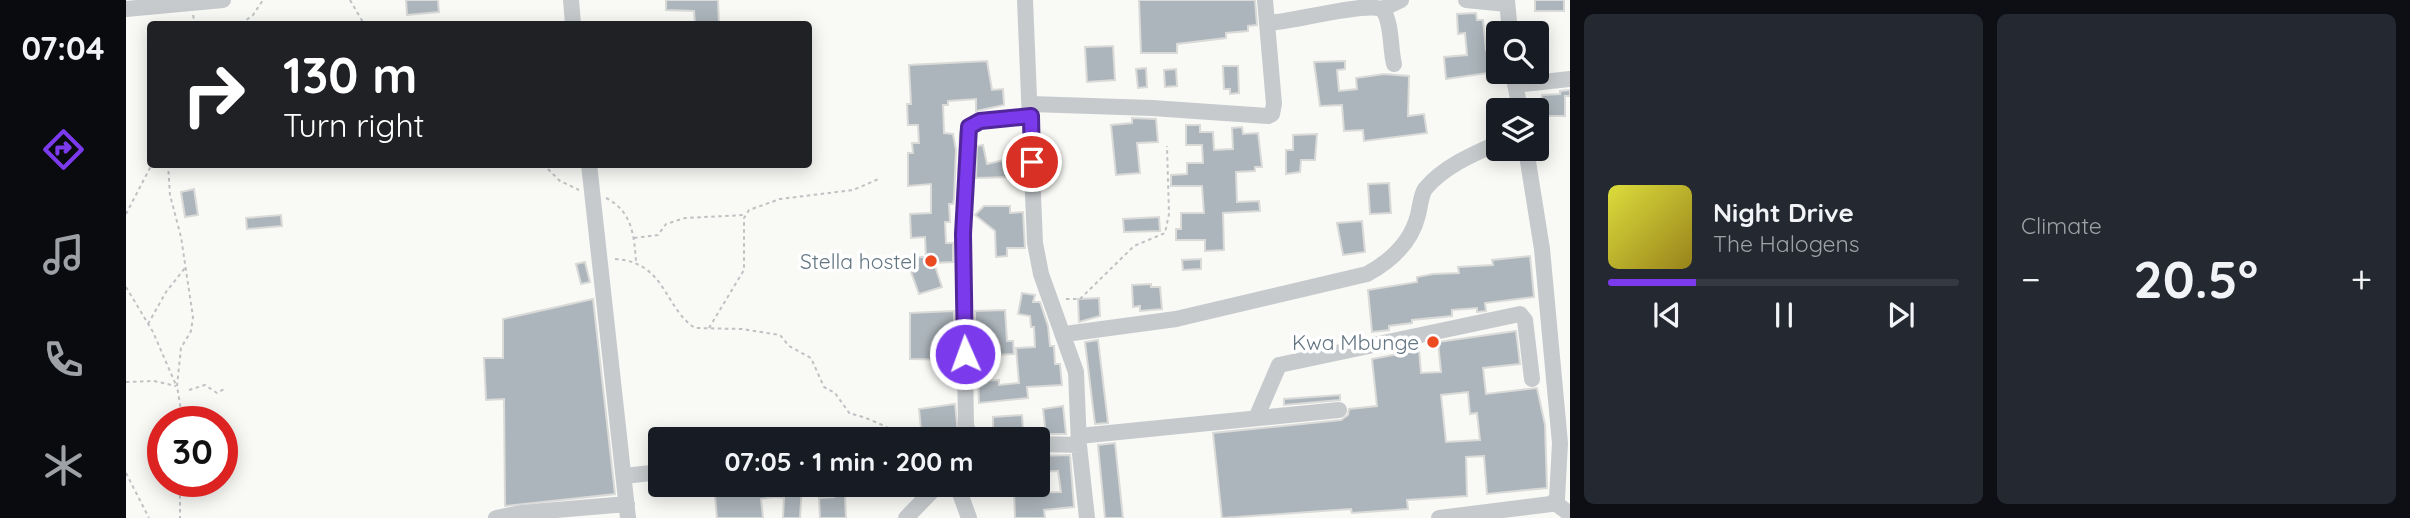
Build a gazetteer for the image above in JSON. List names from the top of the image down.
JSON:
{
  "places": ["Stella hostel", "Kwa Mbunge"],
  "page": {
    "tabs": "07:04",
    "tile": "Climate",
    "turn": ["130 m", "Turn right"],
    "song": ["Night Drive", "The Halogens"],
    "heat": ["−", "20.5°", "+"],
    "limit": "30",
    "trip": "07:05 · 1 min · 200 m"
  }
}
